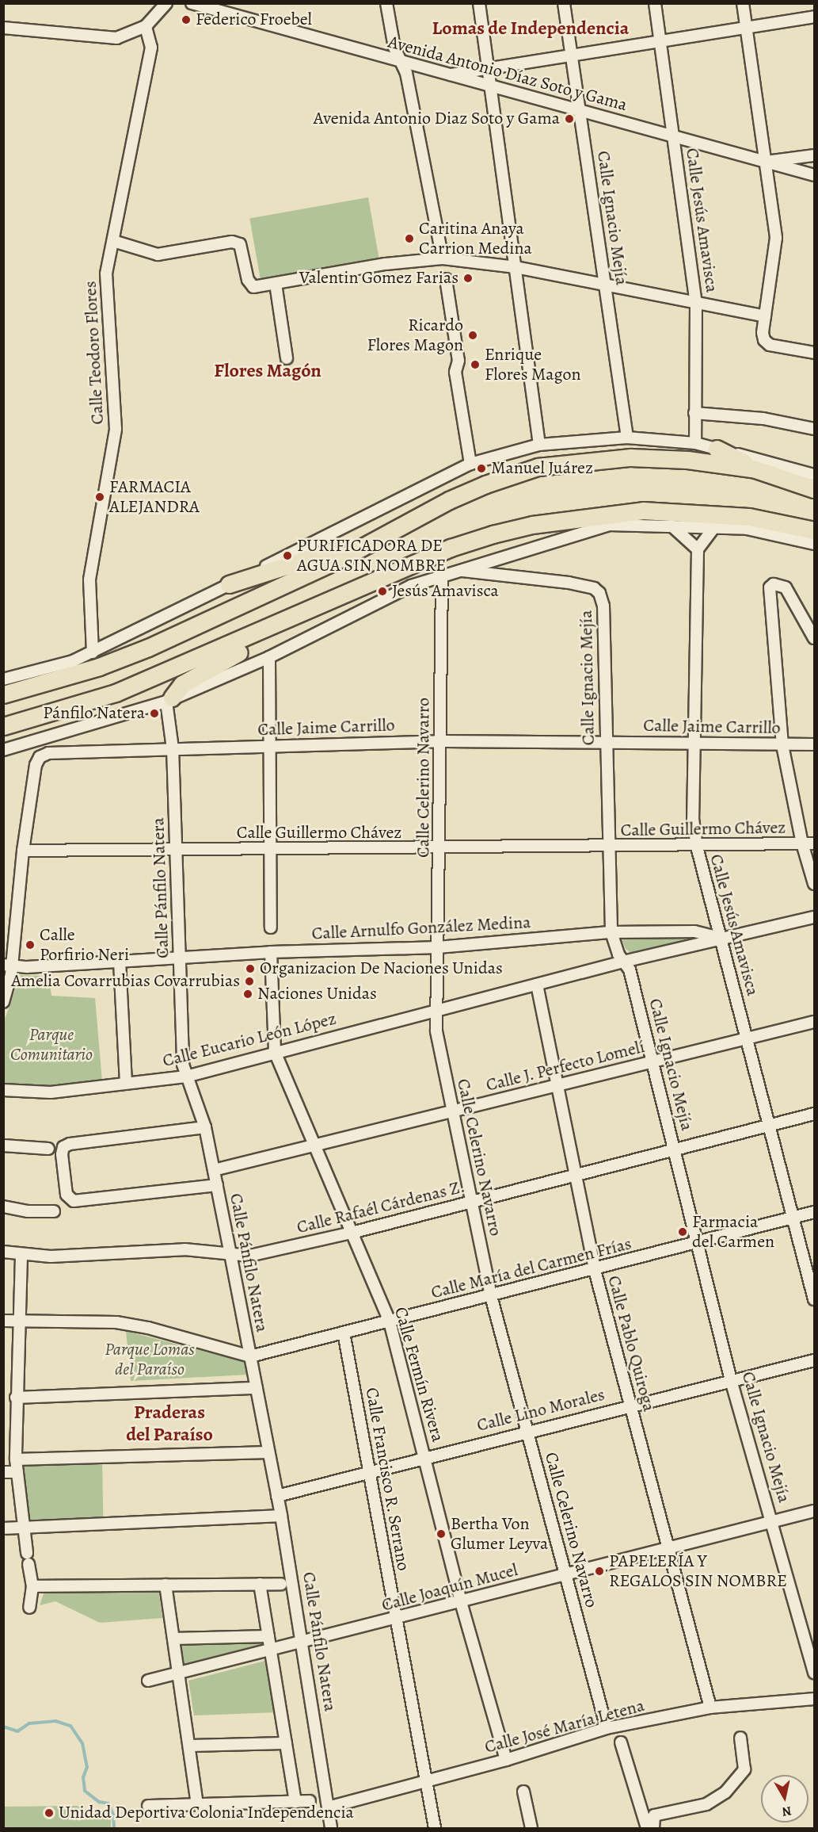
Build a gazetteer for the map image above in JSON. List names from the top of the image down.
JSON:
{
  "streets": {
    "street": [
      "Avenida Antonio Díaz Soto y Gama",
      "Calle Ignacio Mejía",
      "Calle Jesús Amavisca",
      "Calle Teodoro Flores",
      "Calle Jaime Carrillo",
      "Calle Celerino Navarro",
      "Calle Guillermo Chávez",
      "Calle Pánfilo Natera",
      "Calle Arnulfo González Medina",
      "Calle Eucario León López",
      "Calle J. Perfecto Lomelí",
      "Calle Rafaél Cárdenas Z.",
      "Calle María del Carmen Frías",
      "Calle Pablo Quiroga",
      "Calle Fermín Rivera",
      "Calle Lino Morales",
      "Calle Francisco R. Serrano",
      "Calle Joaquín Mucel",
      "Calle José María Letena"
    ]
  },
  "crossings": [
    ["Avenida Antonio Díaz Soto y Gama", "Calle Ignacio Mejía"],
    ["Avenida Antonio Díaz Soto y Gama", "Calle Jesús Amavisca"],
    ["Calle Ignacio Mejía", "Calle Jaime Carrillo"],
    ["Calle Ignacio Mejía", "Calle Guillermo Chávez"],
    ["Calle Ignacio Mejía", "Calle Arnulfo González Medina"],
    ["Calle Ignacio Mejía", "Calle Eucario León López"],
    ["Calle Ignacio Mejía", "Calle J. Perfecto Lomelí"],
    ["Calle Ignacio Mejía", "Calle Rafaél Cárdenas Z."],
    ["Calle Ignacio Mejía", "Calle María del Carmen Frías"],
    ["Calle Ignacio Mejía", "Calle Lino Morales"],
    ["Calle Ignacio Mejía", "Calle Joaquín Mucel"],
    ["Calle Jesús Amavisca", "Calle Jaime Carrillo"],
    ["Calle Jesús Amavisca", "Calle Guillermo Chávez"],
    ["Calle Jesús Amavisca", "Calle Arnulfo González Medina"],
    ["Calle Jesús Amavisca", "Calle Eucario León López"],
    ["Calle Jesús Amavisca", "Calle J. Perfecto Lomelí"],
    ["Calle Jesús Amavisca", "Calle Rafaél Cárdenas Z."],
    ["Calle Jesús Amavisca", "Calle María del Carmen Frías"],
    ["Calle Jaime Carrillo", "Calle Celerino Navarro"],
    ["Calle Jaime Carrillo", "Calle Guillermo Chávez"],
    ["Calle Jaime Carrillo", "Calle Pánfilo Natera"],
    ["Calle Celerino Navarro", "Calle Guillermo Chávez"],
    ["Calle Celerino Navarro", "Calle Arnulfo González Medina"],
    ["Calle Celerino Navarro", "Calle Eucario León López"],
    ["Calle Celerino Navarro", "Calle J. Perfecto Lomelí"],
    ["Calle Celerino Navarro", "Calle Rafaél Cárdenas Z."],
    ["Calle Celerino Navarro", "Calle María del Carmen Frías"],
    ["Calle Celerino Navarro", "Calle Lino Morales"],
    ["Calle Celerino Navarro", "Calle Joaquín Mucel"],
    ["Calle Celerino Navarro", "Calle José María Letena"],
    ["Calle Guillermo Chávez", "Calle Pánfilo Natera"],
    ["Calle Pánfilo Natera", "Calle Arnulfo González Medina"],
    ["Calle Pánfilo Natera", "Calle Eucario León López"],
    ["Calle Pánfilo Natera", "Calle J. Perfecto Lomelí"],
    ["Calle Pánfilo Natera", "Calle Rafaél Cárdenas Z."],
    ["Calle Pánfilo Natera", "Calle María del Carmen Frías"],
    ["Calle Pánfilo Natera", "Calle Lino Morales"],
    ["Calle Pánfilo Natera", "Calle Joaquín Mucel"],
    ["Calle Pánfilo Natera", "Calle José María Letena"],
    ["Calle Arnulfo González Medina", "Calle Eucario León López"],
    ["Calle Arnulfo González Medina", "Calle Fermín Rivera"],
    ["Calle Eucario León López", "Calle Pablo Quiroga"],
    ["Calle Eucario León López", "Calle Fermín Rivera"],
    ["Calle J. Perfecto Lomelí", "Calle Pablo Quiroga"],
    ["Calle J. Perfecto Lomelí", "Calle Fermín Rivera"],
    ["Calle Rafaél Cárdenas Z.", "Calle Pablo Quiroga"],
    ["Calle Rafaél Cárdenas Z.", "Calle Fermín Rivera"],
    ["Calle María del Carmen Frías", "Calle Pablo Quiroga"],
    ["Calle María del Carmen Frías", "Calle Fermín Rivera"],
    ["Calle María del Carmen Frías", "Calle Francisco R. Serrano"],
    ["Calle Pablo Quiroga", "Calle Lino Morales"],
    ["Calle Pablo Quiroga", "Calle Joaquín Mucel"],
    ["Calle Pablo Quiroga", "Calle José María Letena"],
    ["Calle Fermín Rivera", "Calle Lino Morales"],
    ["Calle Fermín Rivera", "Calle Joaquín Mucel"],
    ["Calle Fermín Rivera", "Calle José María Letena"],
    ["Calle Lino Morales", "Calle Francisco R. Serrano"],
    ["Calle Francisco R. Serrano", "Calle Joaquín Mucel"],
    ["Calle Francisco R. Serrano", "Calle José María Letena"]
  ],
  "districts": ["Lomas de Independencia", "Flores Magón", "Praderas del Paraíso"],
  "parks": ["Parque Comunitario", "Parque Lomas del Paraíso"],
  "places": [
    "Federico Froebel",
    "Avenida Antonio Diaz Soto y Gama",
    "Caritina Anaya Carrion Medina",
    "Valentin Gomez Farias",
    "Ricardo Flores Magon",
    "Enrique Flores Magon",
    "Manuel Juárez",
    "FARMACIA ALEJANDRA",
    "PURIFICADORA DE AGUA SIN NOMBRE",
    "Jesús Amavisca",
    "Pánfilo Natera",
    "Calle Porfirio Neri",
    "Organizacion De Naciones Unidas",
    "Amelia Covarrubias Covarrubias",
    "Naciones Unidas",
    "Farmacia del Carmen",
    "Bertha Von Glumer Leyva",
    "PAPELERÍA Y REGALOS SIN NOMBRE",
    "Unidad Deportiva Colonia Independencia"
  ],
  "north": "bottom"
}
